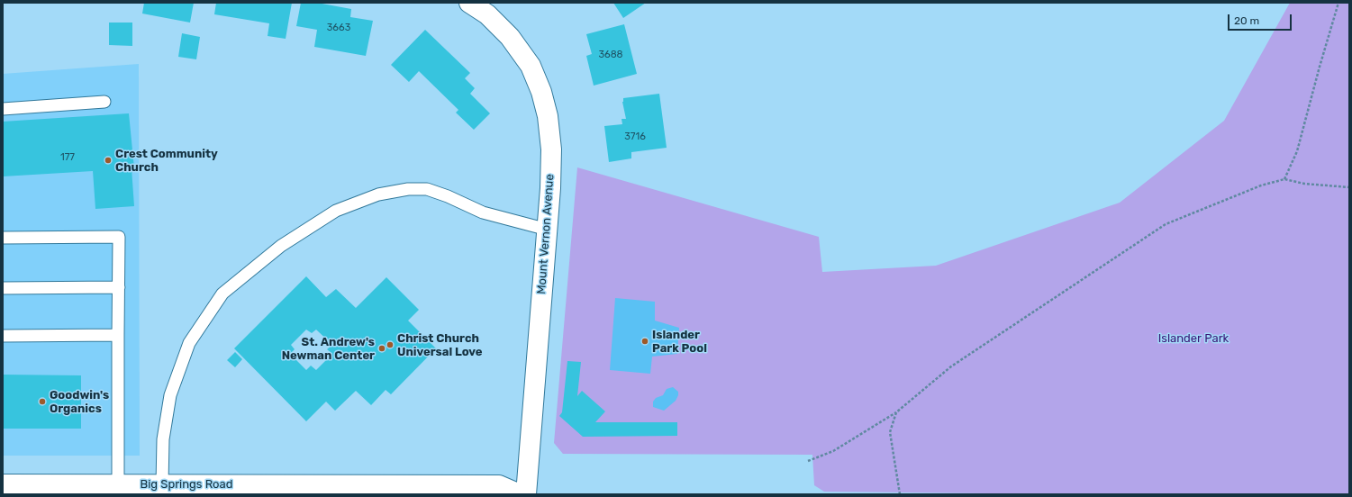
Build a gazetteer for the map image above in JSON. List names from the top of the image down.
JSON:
{
  "streets": {
    "street": ["Mount Vernon Avenue", "Big Springs Road"]
  },
  "parks": ["Islander Park"],
  "places": [
    "Crest Community Church",
    "Islander Park Pool",
    "Christ Church Universal Love",
    "St. Andrew's Newman Center",
    "Goodwin's Organics"
  ],
  "house_numbers": [
    "3663",
    "3688",
    "3716",
    "177"
  ],
  "scale_bar": "20 m"
}
